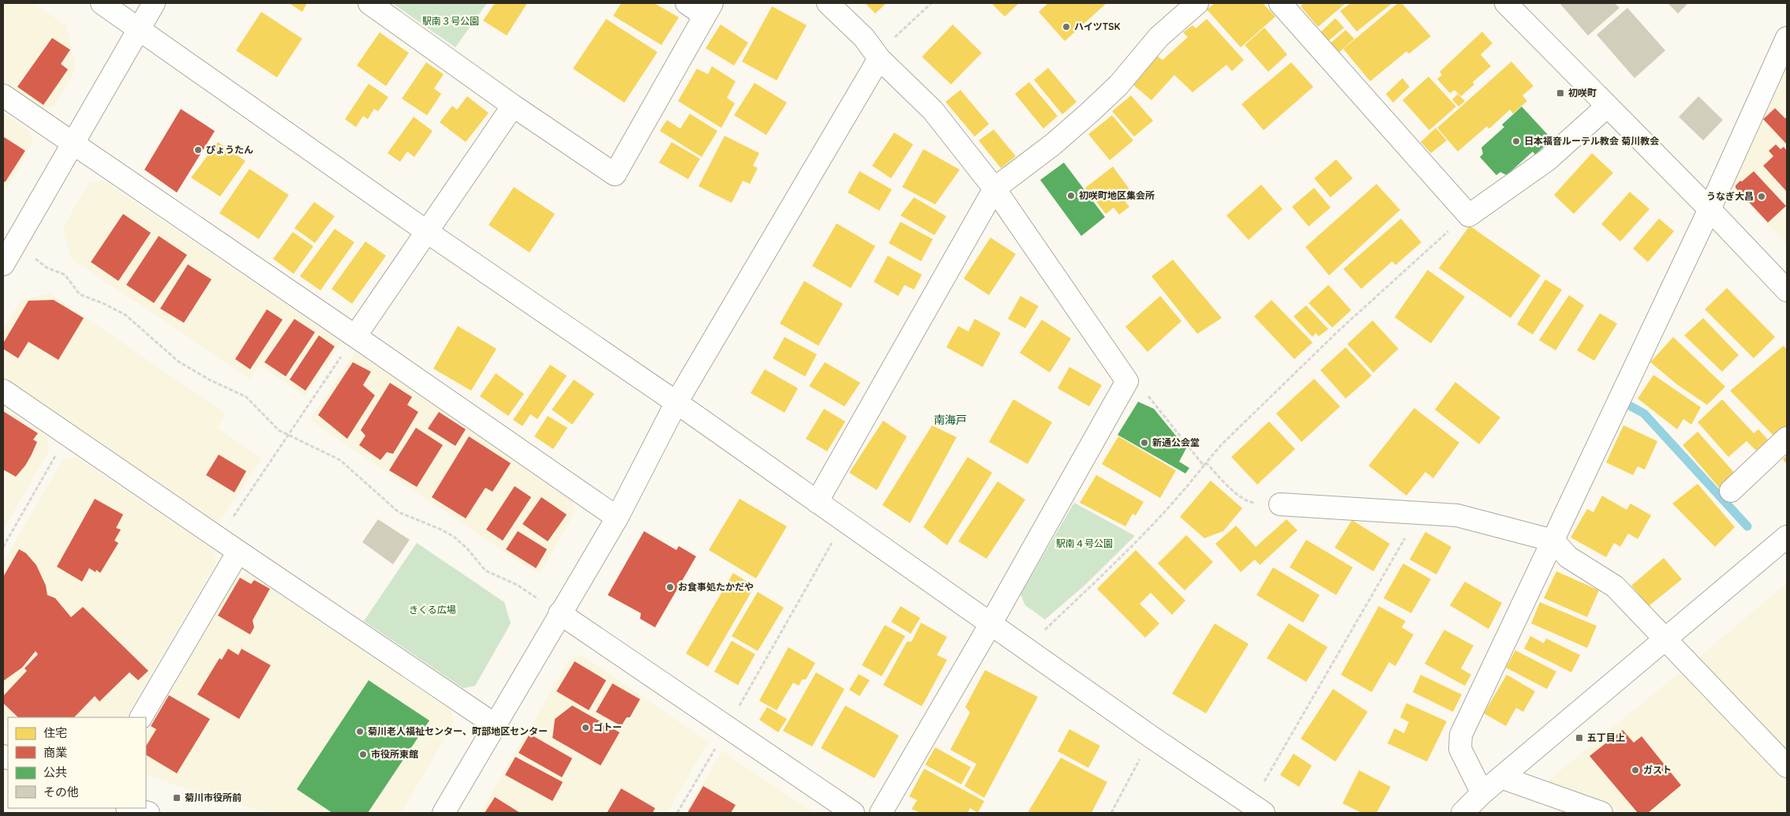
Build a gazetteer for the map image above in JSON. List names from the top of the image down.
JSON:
{
  "districts": ["南海戸"],
  "parks": ["駅南３号公園", "駅南４号公園", "きくる広場"],
  "places": {
    "other": [
      "ハイツTSK",
      "日本福音ルーテル教会 菊川教会",
      "ぴょうたん",
      "初咲町地区集会所",
      "うなぎ大昌",
      "新通公会堂",
      "お食事処たかだや",
      "ゴトー",
      "菊川老人福祉センター、町部地区センター",
      "市役所東館",
      "ガスト"
    ],
    "transit": ["初咲町", "五丁目上", "菊川市役所前"]
  },
  "legend": [
    "住宅",
    "商業",
    "公共",
    "その他"
  ]
}
